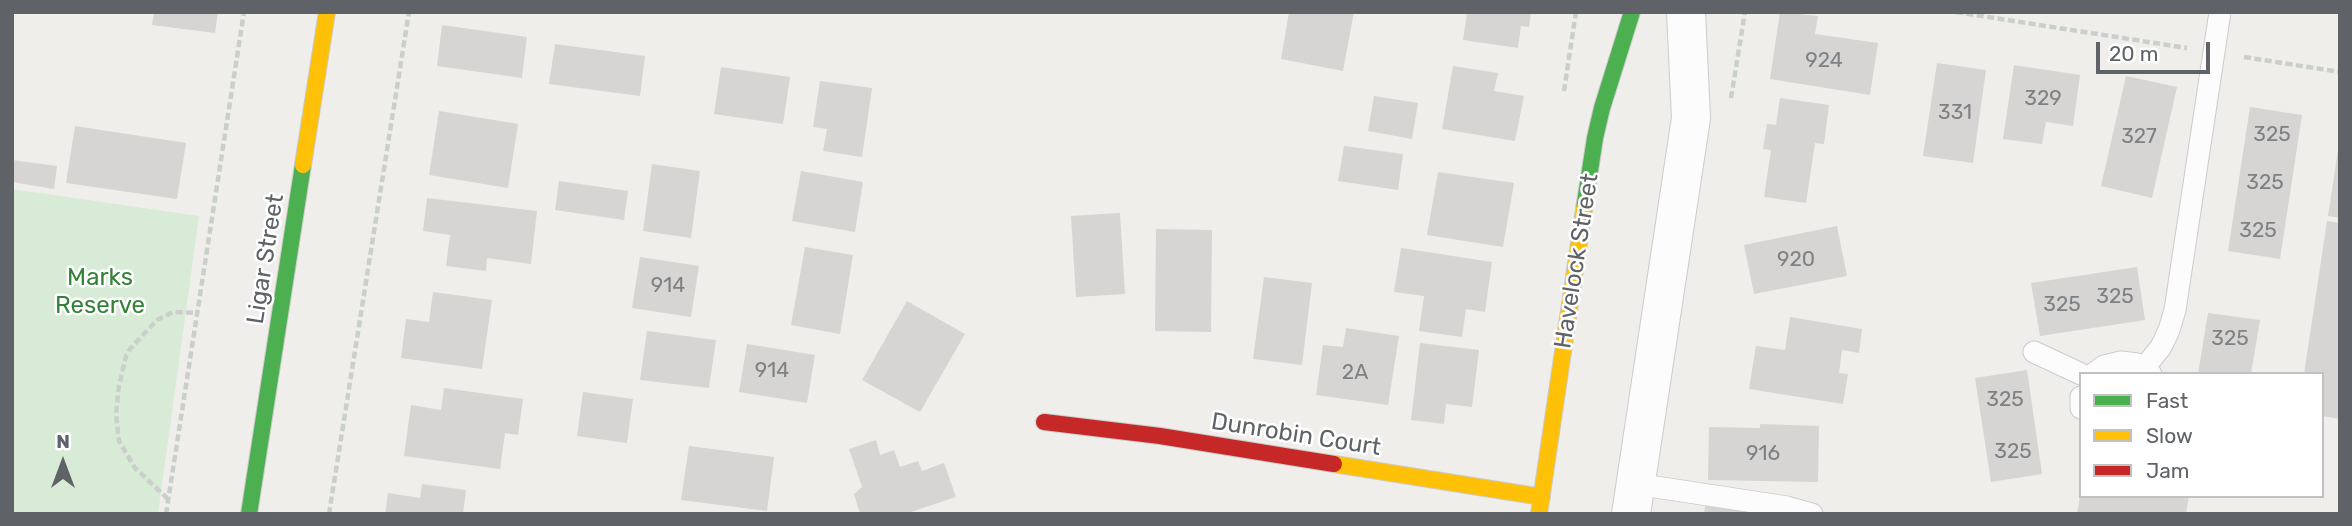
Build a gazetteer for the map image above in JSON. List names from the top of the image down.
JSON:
{
  "streets": {
    "street": ["Ligar Street", "Havelock Street", "Dunrobin Court"]
  },
  "crossings": [
    ["Havelock Street", "Dunrobin Court"]
  ],
  "parks": ["Marks Reserve"],
  "house_numbers": [
    "924",
    "329",
    "331",
    "325",
    "327",
    "325",
    "325",
    "920",
    "914",
    "325",
    "325",
    "325",
    "914",
    "2A",
    "325",
    "325",
    "916"
  ],
  "legend": ["Fast", "Slow", "Jam"],
  "scale_bar": "20 m",
  "north": "top"
}
